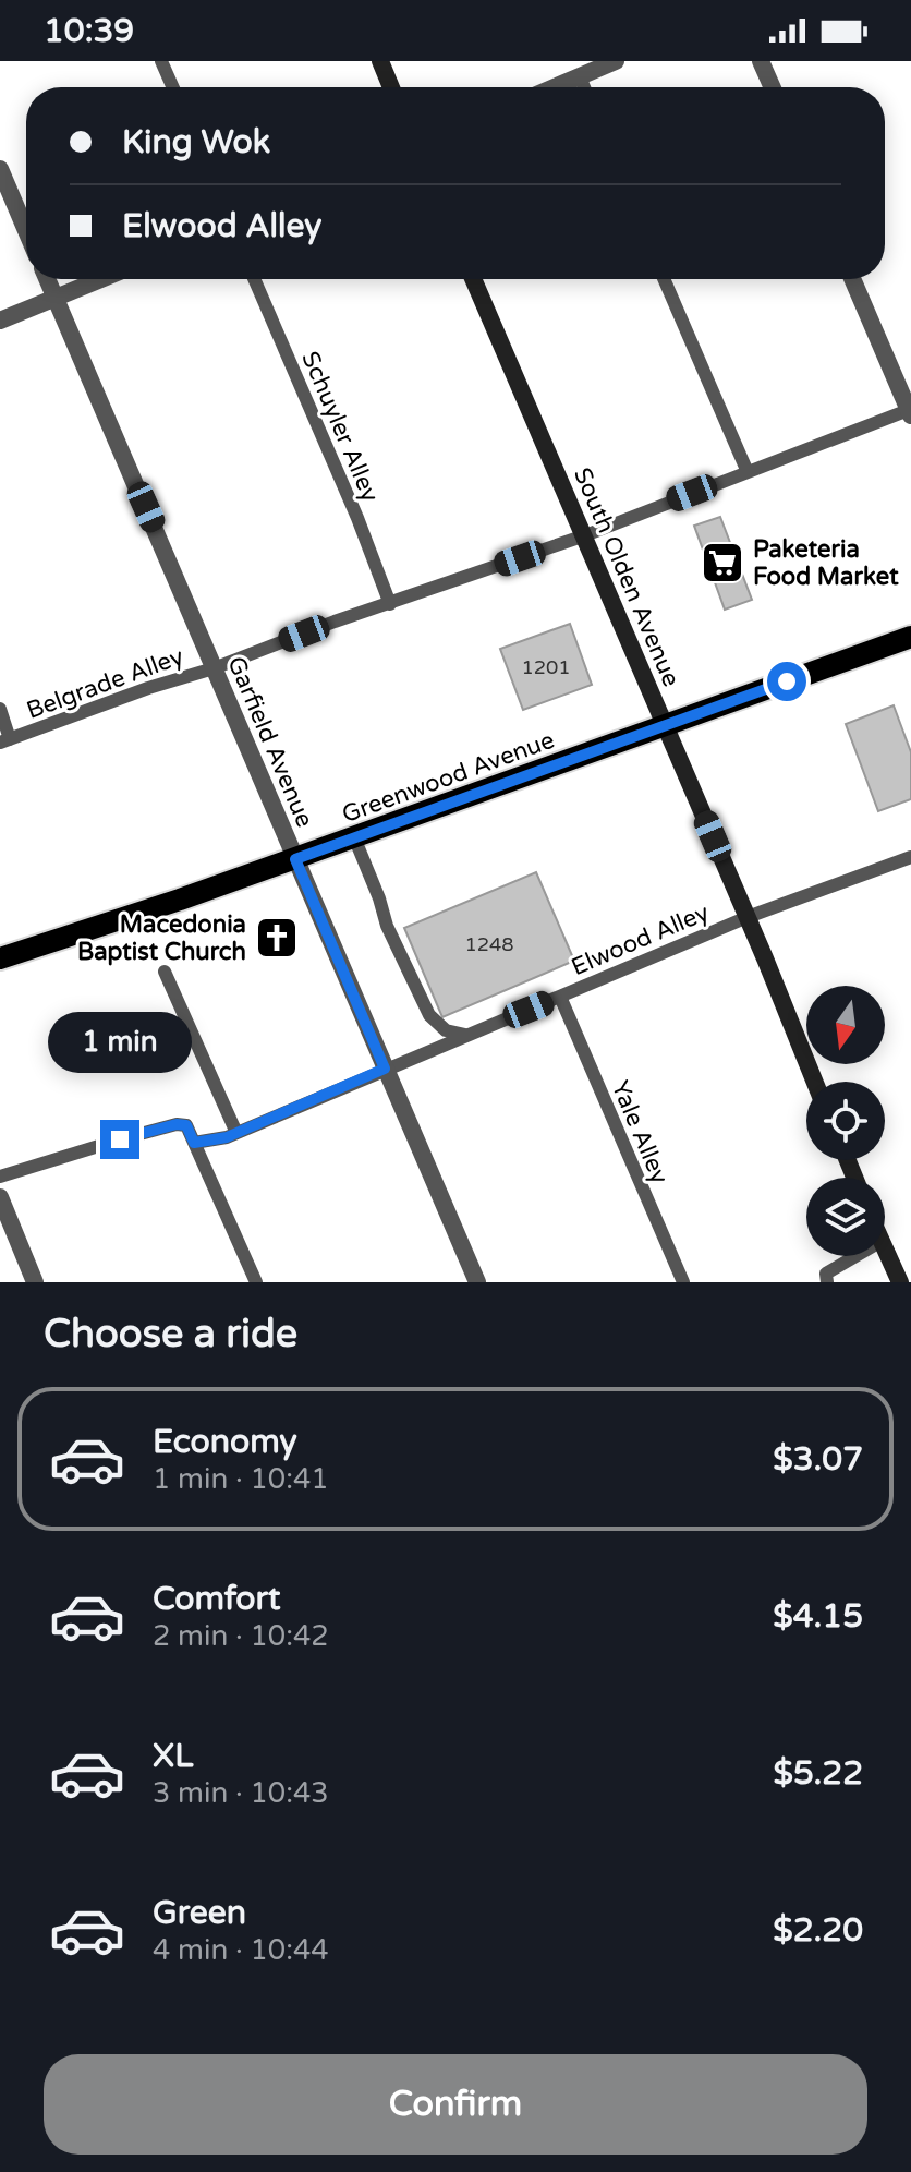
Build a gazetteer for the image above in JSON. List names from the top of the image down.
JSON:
{
  "streets": {
    "main road": ["South Olden Avenue", "Greenwood Avenue"],
    "street": ["Garfield Avenue"],
    "lane": [
      "Schuyler Alley",
      "Belgrade Alley",
      "Elwood Alley",
      "Yale Alley"
    ]
  },
  "crossings": [
    ["Schuyler Alley", "Belgrade Alley"],
    ["South Olden Avenue", "Belgrade Alley"],
    ["South Olden Avenue", "Greenwood Avenue"],
    ["South Olden Avenue", "Elwood Alley"],
    ["Belgrade Alley", "Garfield Avenue"],
    ["Garfield Avenue", "Greenwood Avenue"],
    ["Garfield Avenue", "Elwood Alley"],
    ["Elwood Alley", "Yale Alley"]
  ],
  "places": {
    "supermarket": ["Paketeria Food Market"],
    "church": ["Macedonia Baptist Church"]
  },
  "house_numbers": ["1201", "1248"],
  "north": "bottom",
  "page": {
    "status": "10:39",
    "banner": ["King Wok", "Elwood Alley"],
    "bubble": "1 min",
    "heading": "Choose a ride",
    "list": [
      {
        "name": "Economy",
        "note": "1 min · 10:41",
        "value": "$3.07"
      },
      {
        "name": "Comfort",
        "note": "2 min · 10:42",
        "value": "$4.15"
      },
      {
        "name": "XL",
        "note": "3 min · 10:43",
        "value": "$5.22"
      },
      {
        "name": "Green",
        "note": "4 min · 10:44",
        "value": "$2.20"
      }
    ],
    "buttons": "Confirm"
  }
}
